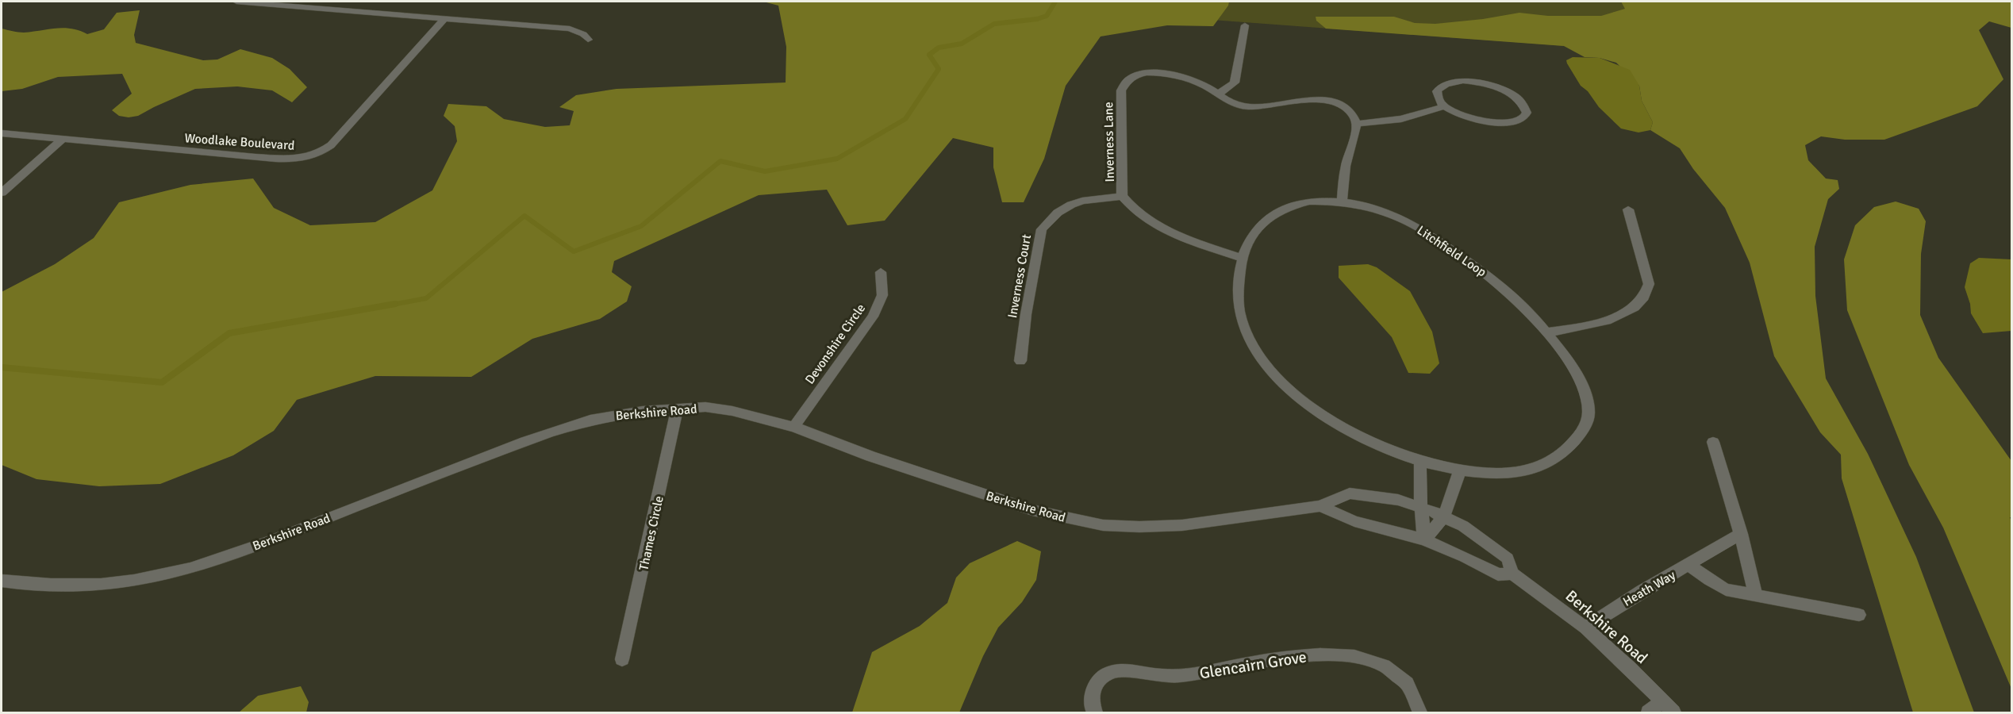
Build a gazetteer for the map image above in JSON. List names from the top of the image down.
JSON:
{
  "streets": {
    "street": [
      "Woodlake Boulevard",
      "Inverness Lane",
      "Litchfield Loop",
      "Inverness Court",
      "Devonshire Circle",
      "Berkshire Road",
      "Thames Circle",
      "Heath Way",
      "Glencairn Grove"
    ]
  },
  "crossings": [
    ["Inverness Lane", "Litchfield Loop"],
    ["Inverness Lane", "Inverness Court"],
    ["Devonshire Circle", "Berkshire Road"],
    ["Berkshire Road", "Thames Circle"],
    ["Berkshire Road", "Heath Way"]
  ]
}
